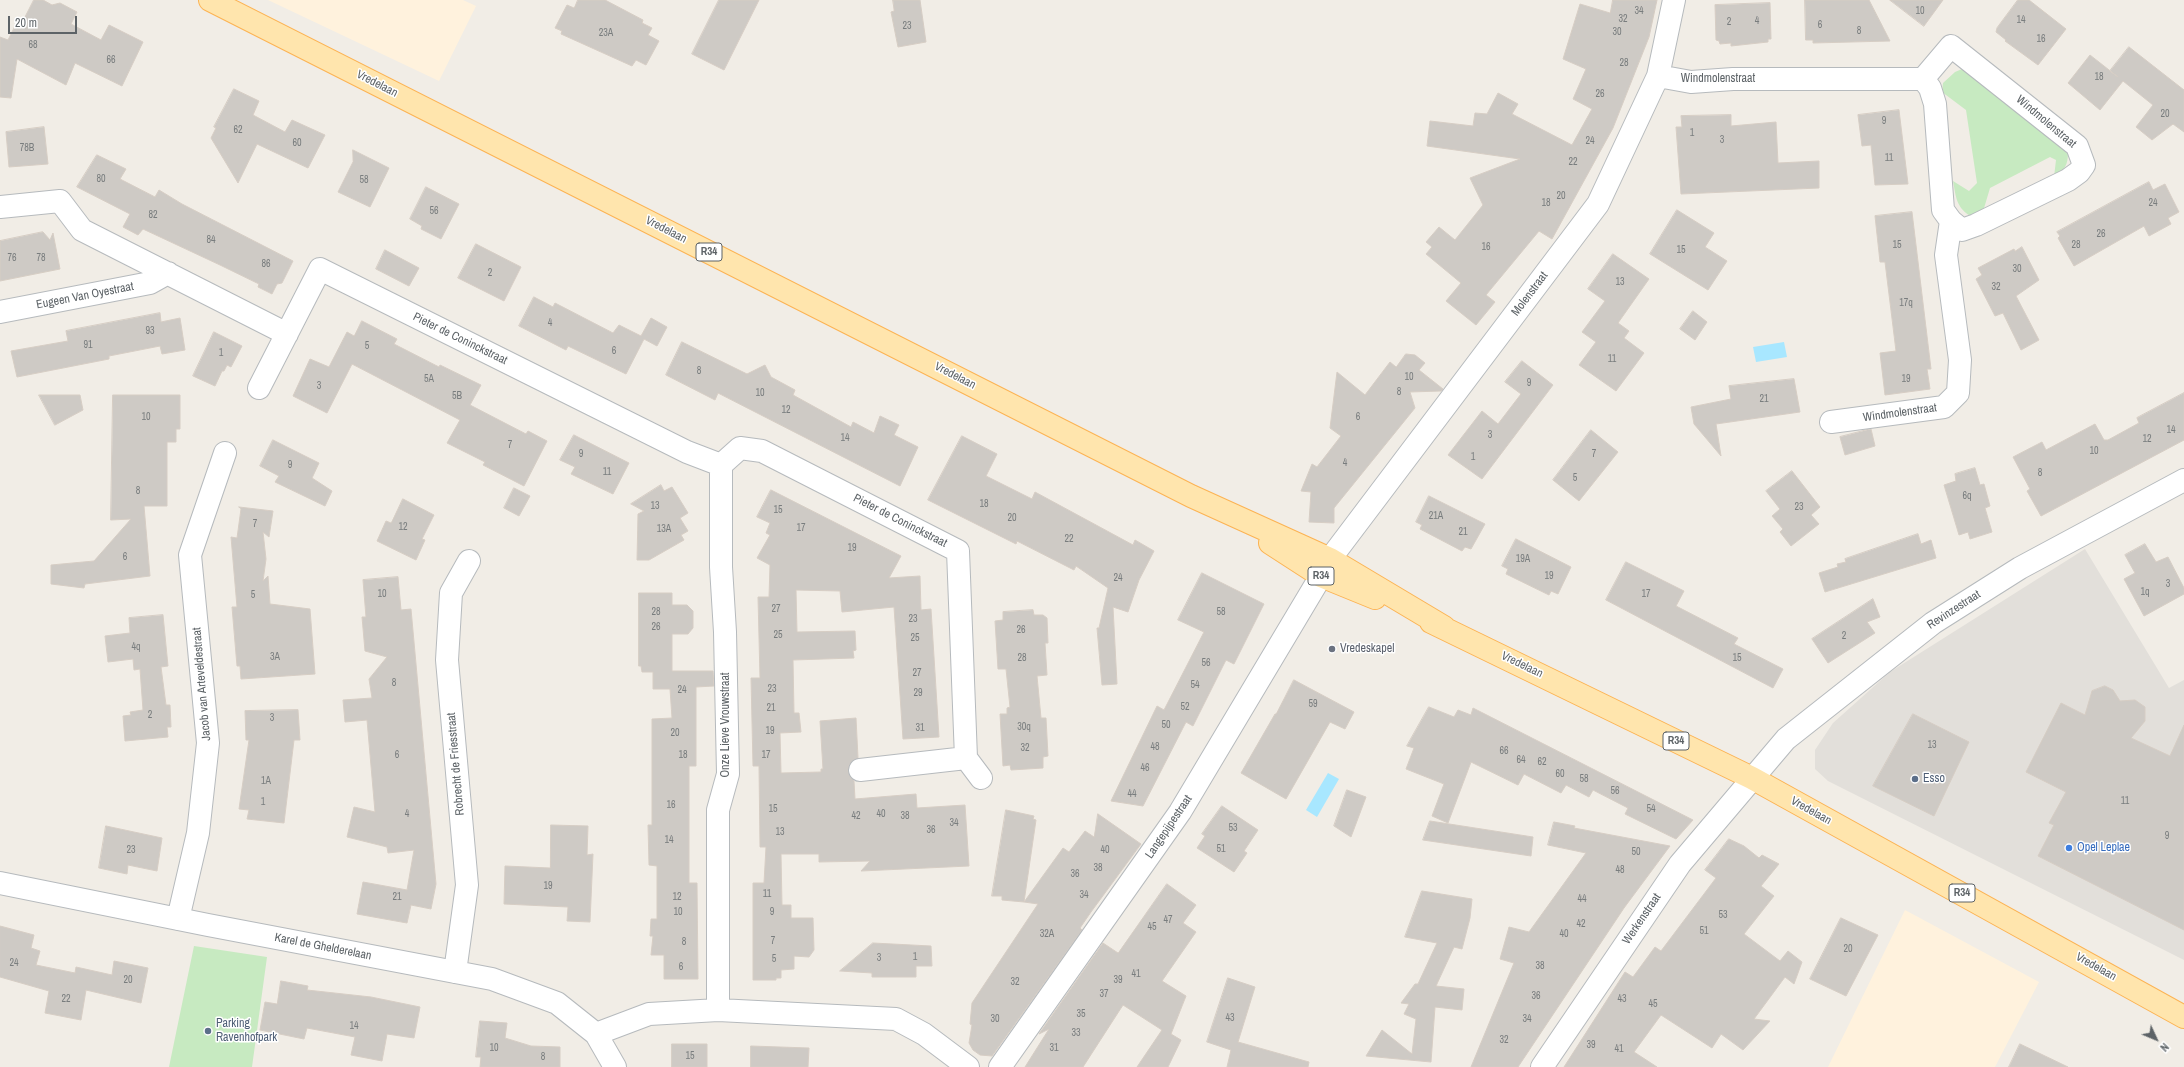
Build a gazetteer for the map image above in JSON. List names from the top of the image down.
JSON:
{
  "streets": {
    "main road": ["Vredelaan", "R34"],
    "street": [
      "Windmolenstraat",
      "Molenstraat",
      "Eugeen Van Oyestraat",
      "Pieter de Coninckstraat",
      "Revinzestraat",
      "Jacob van Arteveldestraat",
      "Onze Lieve Vrouwstraat",
      "Robrecht de Friesstraat",
      "Langepijpestraat",
      "Werkenstraat",
      "Karel de Ghelderelaan"
    ]
  },
  "crossings": [
    ["Windmolenstraat", "Molenstraat"],
    ["Vredelaan", "Molenstraat"],
    ["Vredelaan", "Revinzestraat"],
    ["Vredelaan", "Langepijpestraat"],
    ["Vredelaan", "Werkenstraat"],
    ["Molenstraat", "Langepijpestraat"],
    ["Pieter de Coninckstraat", "Onze Lieve Vrouwstraat"],
    ["Revinzestraat", "Werkenstraat"],
    ["Jacob van Arteveldestraat", "Karel de Ghelderelaan"],
    ["Robrecht de Friesstraat", "Karel de Ghelderelaan"]
  ],
  "places": [
    "Vredeskapel",
    "Esso",
    "Opel Leplae",
    "Parking Ravenhofpark"
  ],
  "house_numbers": [
    "34",
    "10",
    "32",
    "14",
    "4",
    "2",
    "6",
    "23",
    "8",
    "30",
    "23A",
    "16",
    "68",
    "66",
    "28",
    "18",
    "26",
    "20",
    "9",
    "62",
    "1",
    "3",
    "24",
    "60",
    "78B",
    "11",
    "22",
    "80",
    "58",
    "20",
    "18",
    "24",
    "56",
    "82",
    "26",
    "84",
    "15",
    "28",
    "16",
    "15",
    "76",
    "78",
    "86",
    "30",
    "2",
    "13",
    "32",
    "17q",
    "4",
    "93",
    "91",
    "5",
    "6",
    "1",
    "11",
    "8",
    "10",
    "5A",
    "19",
    "9",
    "3",
    "8",
    "10",
    "5B",
    "21",
    "12",
    "10",
    "6",
    "14",
    "3",
    "14",
    "12",
    "7",
    "10",
    "9",
    "7",
    "1",
    "4",
    "9",
    "11",
    "8",
    "5",
    "8",
    "6q",
    "18",
    "13",
    "23",
    "15",
    "21A",
    "20",
    "7",
    "12",
    "17",
    "13A",
    "21",
    "22",
    "19",
    "6",
    "19A",
    "19",
    "24",
    "3",
    "1q",
    "10",
    "17",
    "5",
    "27",
    "28",
    "58",
    "23",
    "26",
    "26",
    "25",
    "2",
    "25",
    "4q",
    "3A",
    "28",
    "15",
    "56",
    "27",
    "8",
    "54",
    "23",
    "24",
    "29",
    "59",
    "52",
    "21",
    "2",
    "3",
    "50",
    "30q",
    "31",
    "19",
    "20",
    "13",
    "48",
    "32",
    "66",
    "6",
    "18",
    "17",
    "64",
    "62",
    "46",
    "60",
    "58",
    "1A",
    "56",
    "44",
    "11",
    "1",
    "16",
    "15",
    "54",
    "4",
    "40",
    "42",
    "38",
    "34",
    "53",
    "36",
    "13",
    "9",
    "14",
    "51",
    "23",
    "40",
    "50",
    "38",
    "48",
    "36",
    "19",
    "11",
    "34",
    "21",
    "12",
    "44",
    "10",
    "9",
    "53",
    "47",
    "42",
    "45",
    "51",
    "32A",
    "40",
    "7",
    "8",
    "20",
    "1",
    "3",
    "5",
    "24",
    "38",
    "6",
    "41",
    "20",
    "39",
    "32",
    "37",
    "36",
    "22",
    "43",
    "45",
    "35",
    "43",
    "30",
    "34",
    "14",
    "33",
    "32",
    "39",
    "10",
    "31",
    "41",
    "15",
    "8"
  ],
  "scale_bar": "20 m",
  "north": "bottom right"
}
